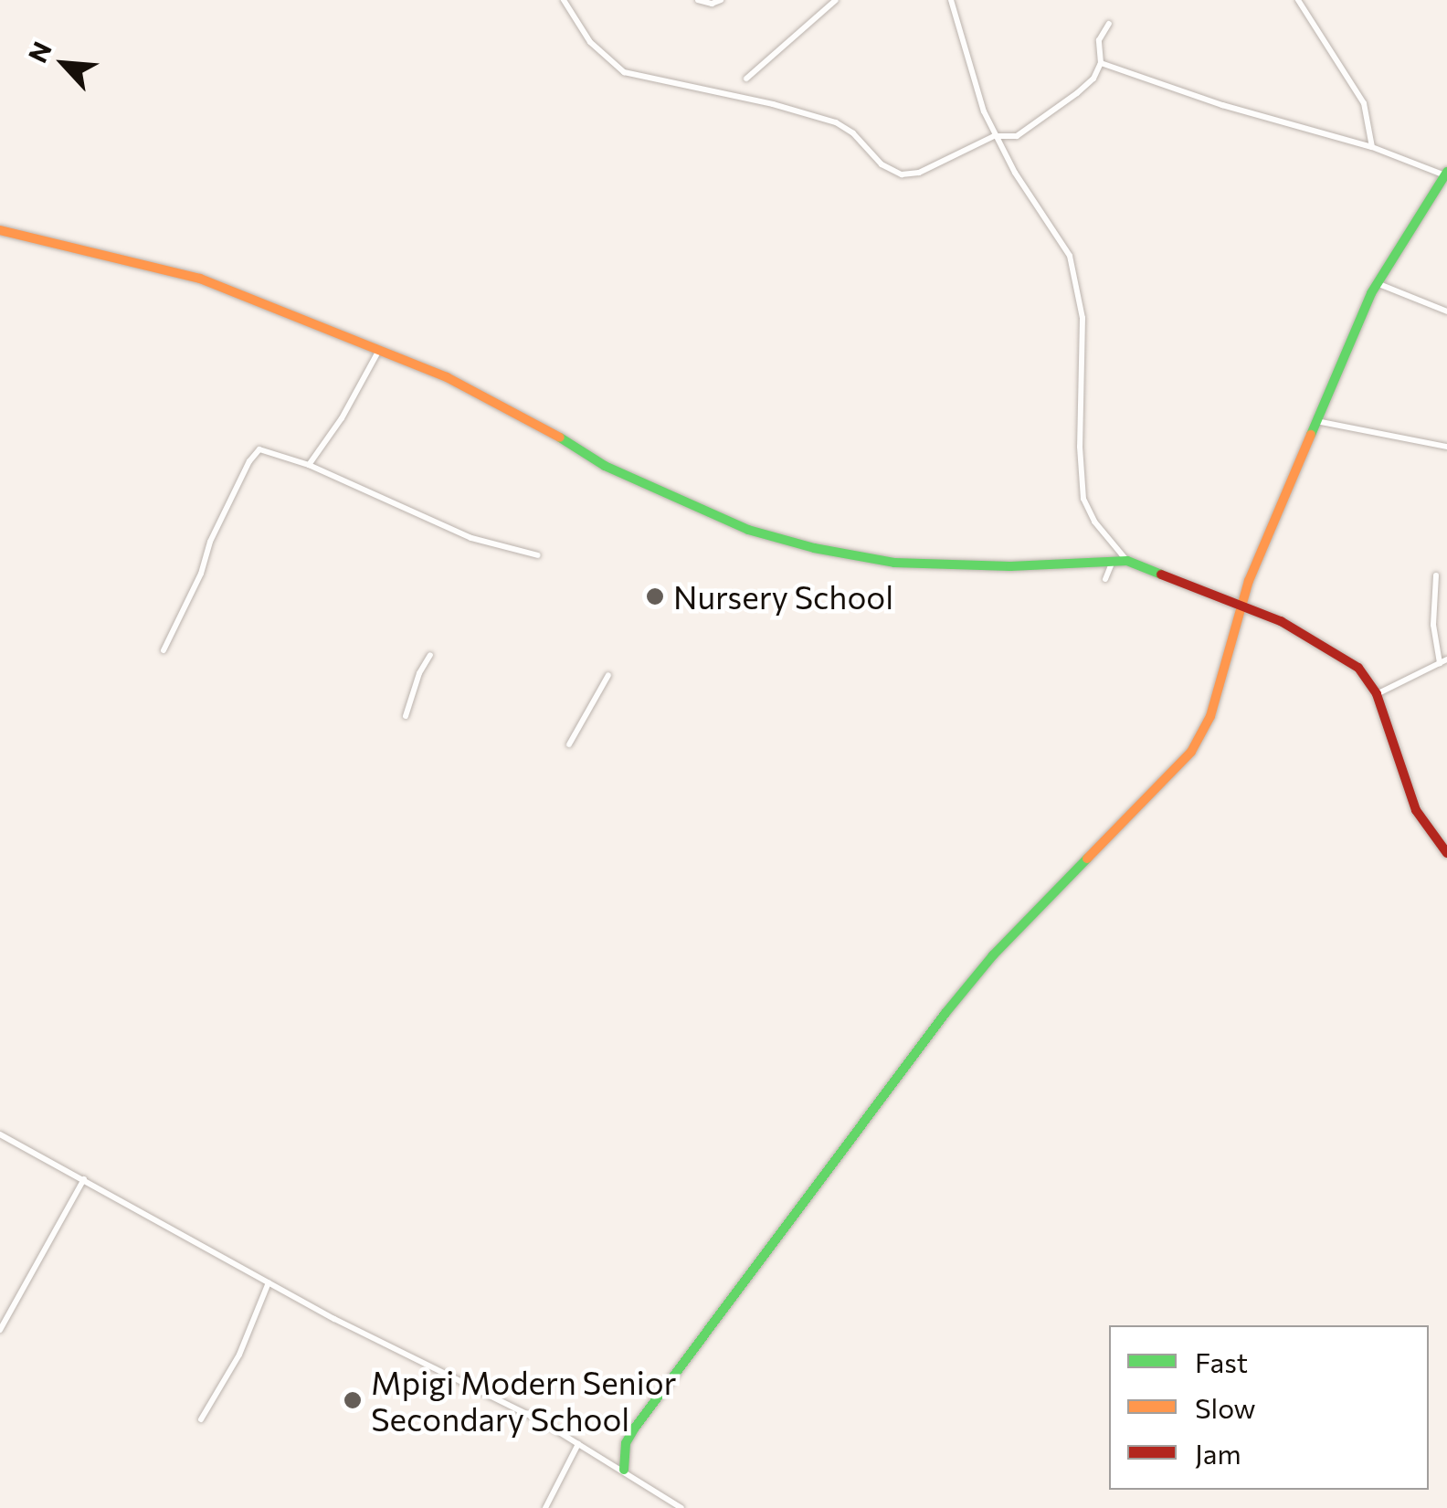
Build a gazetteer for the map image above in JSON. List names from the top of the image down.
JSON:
{
  "places": ["Nursery School", "Mpigi Modern Senior Secondary School"],
  "legend": ["Fast", "Slow", "Jam"],
  "north": "top left"
}
